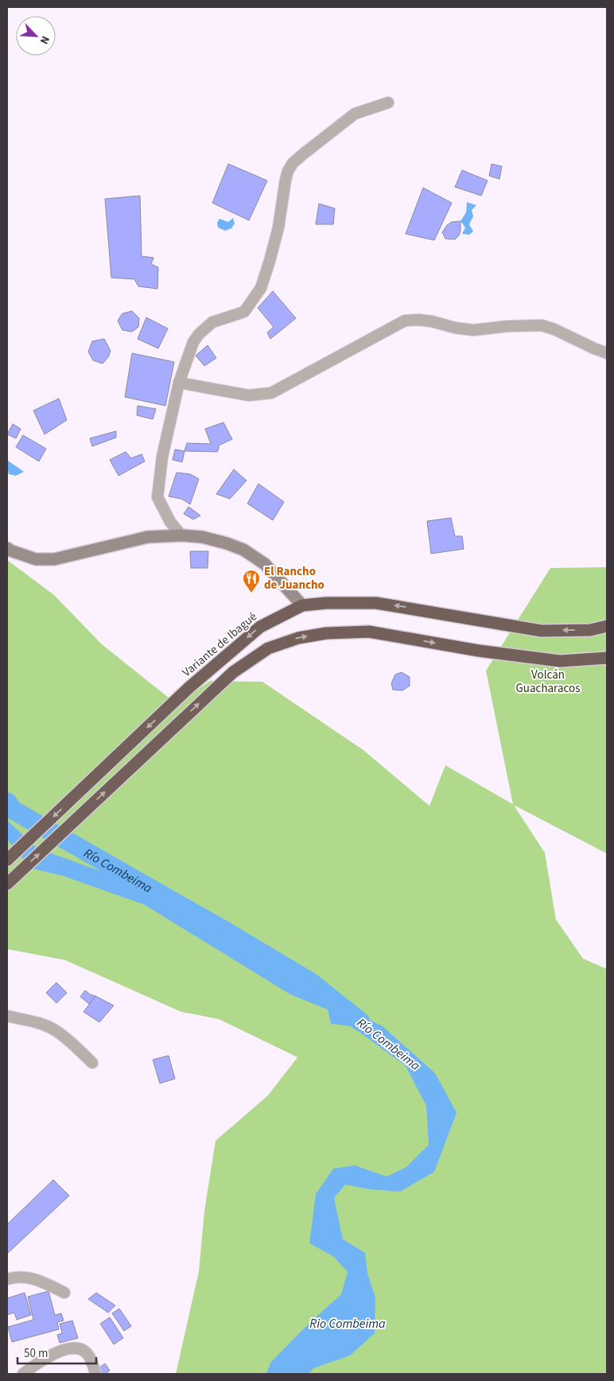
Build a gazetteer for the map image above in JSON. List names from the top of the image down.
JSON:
{
  "streets": {
    "highway": ["Variante de Ibagué"]
  },
  "water": ["Río Combeima", "Rio Combeima"],
  "parks": ["Volcán Guacharacos"],
  "places": {
    "restaurant": ["El Rancho de Juancho"]
  },
  "scale_bar": "50 m",
  "north": "bottom right"
}
